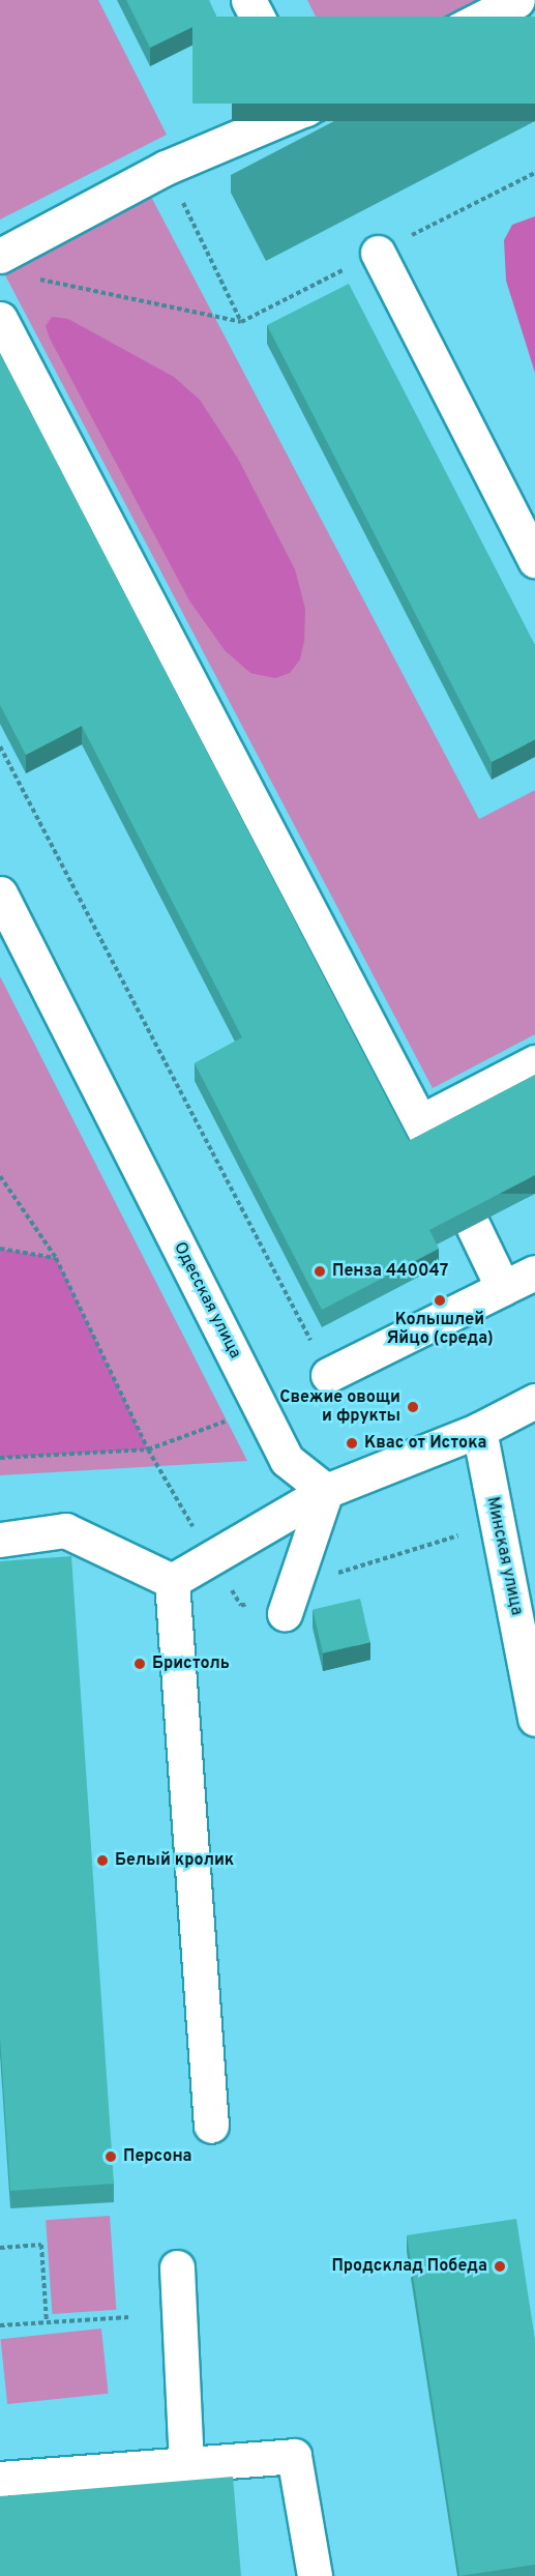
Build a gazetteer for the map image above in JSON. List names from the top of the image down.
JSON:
{
  "streets": {
    "street": ["Одесская улица", "Минская улица"]
  },
  "places": [
    "Пенза 440047",
    "Колышлей Яйцо (среда)",
    "Свежие овощи и фрукты",
    "Квас от Истока",
    "Бристоль",
    "Белый кролик",
    "Персона",
    "Продсклад Победа"
  ]
}
